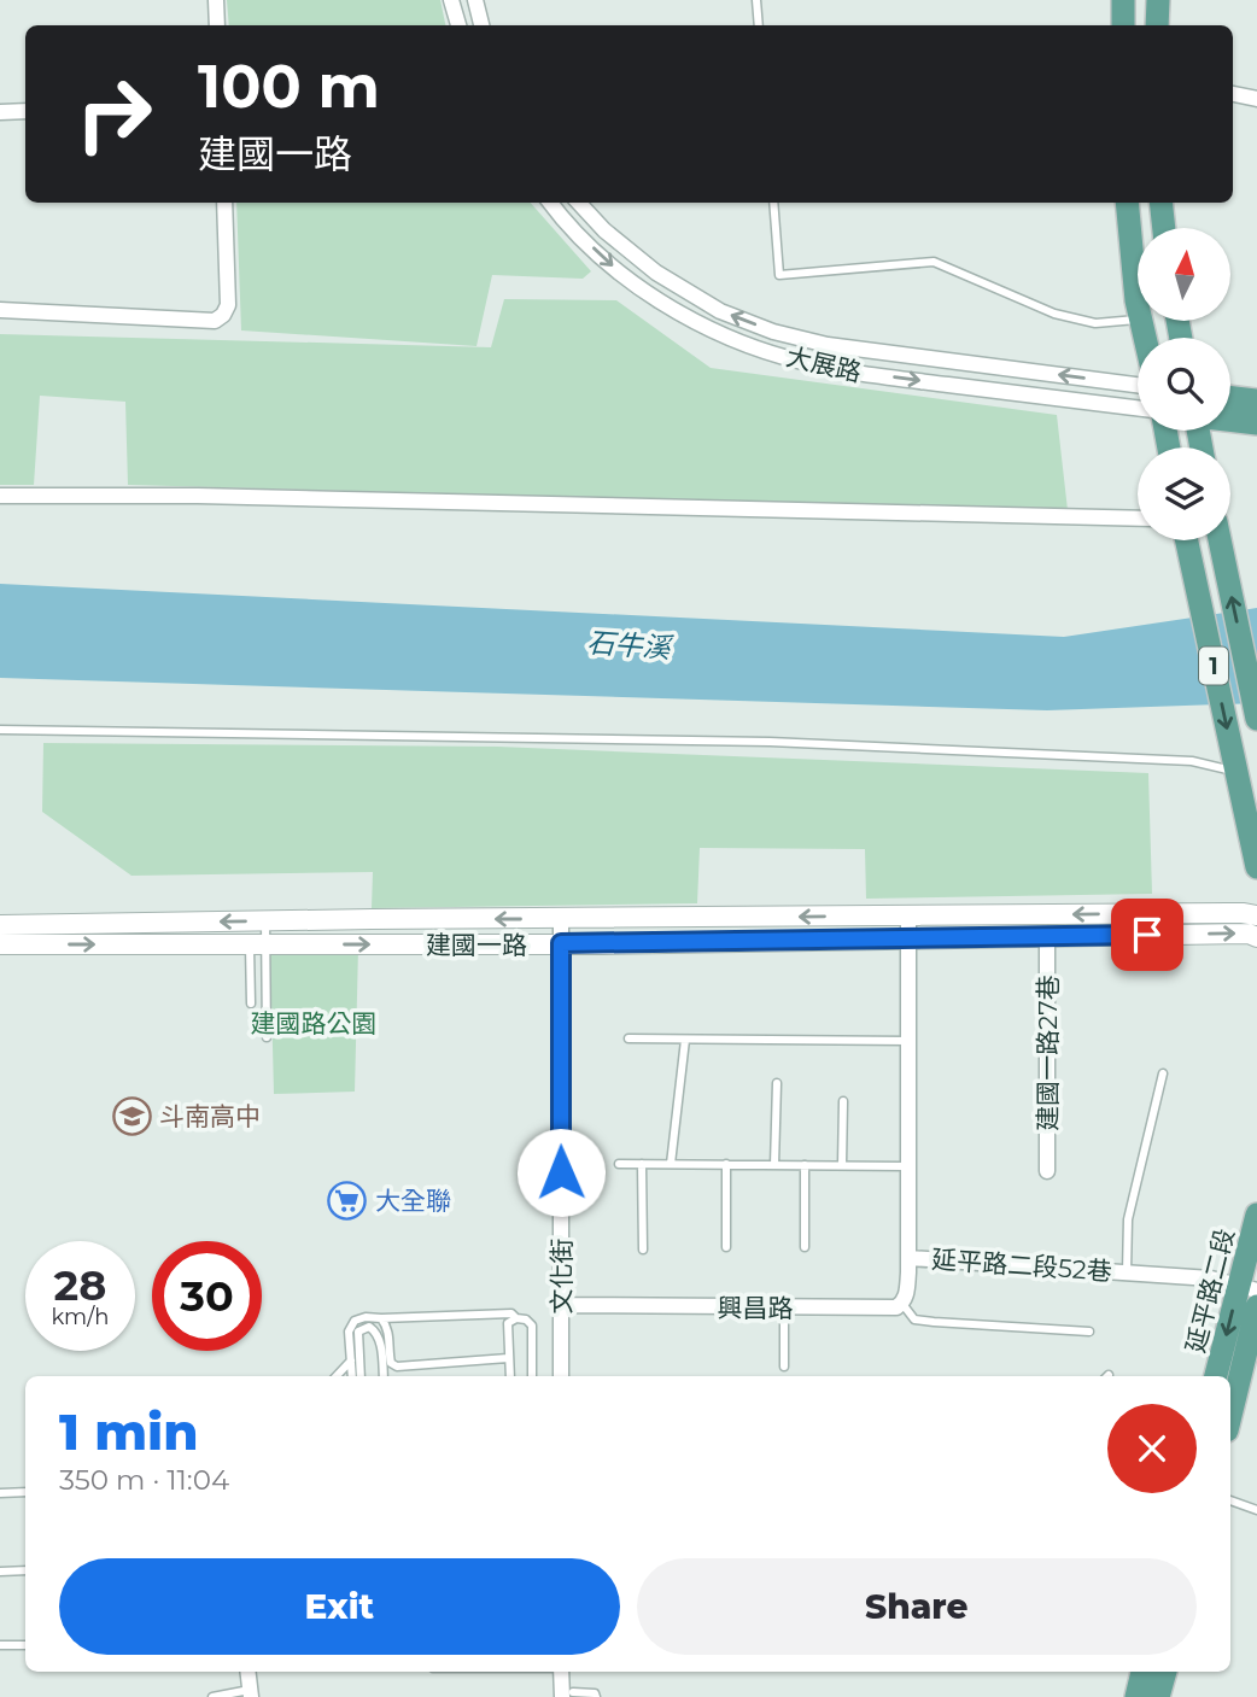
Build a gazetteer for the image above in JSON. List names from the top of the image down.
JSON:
{
  "streets": {
    "main road": ["1", "延平路二段"],
    "street": [
      "大展路",
      "建國一路",
      "建國一路27巷",
      "延平路二段52巷",
      "文化街",
      "興昌路"
    ]
  },
  "crossings": [
    ["建國一路", "建國一路27巷"],
    ["建國一路", "延平路二段52巷"],
    ["建國一路", "文化街"],
    ["延平路二段52巷", "延平路二段"],
    ["文化街", "興昌路"]
  ],
  "water": ["石牛溪"],
  "parks": ["建國路公園"],
  "places": {
    "school or university": ["斗南高中"],
    "supermarket": ["大全聯"]
  },
  "north": "top",
  "page": {
    "turn": ["100 m", "建國一路"],
    "speed": "28 km/h",
    "limit": "30",
    "heading": ["1 min", "350 m · 11:04"],
    "buttons": ["Exit", "Share"]
  }
}
